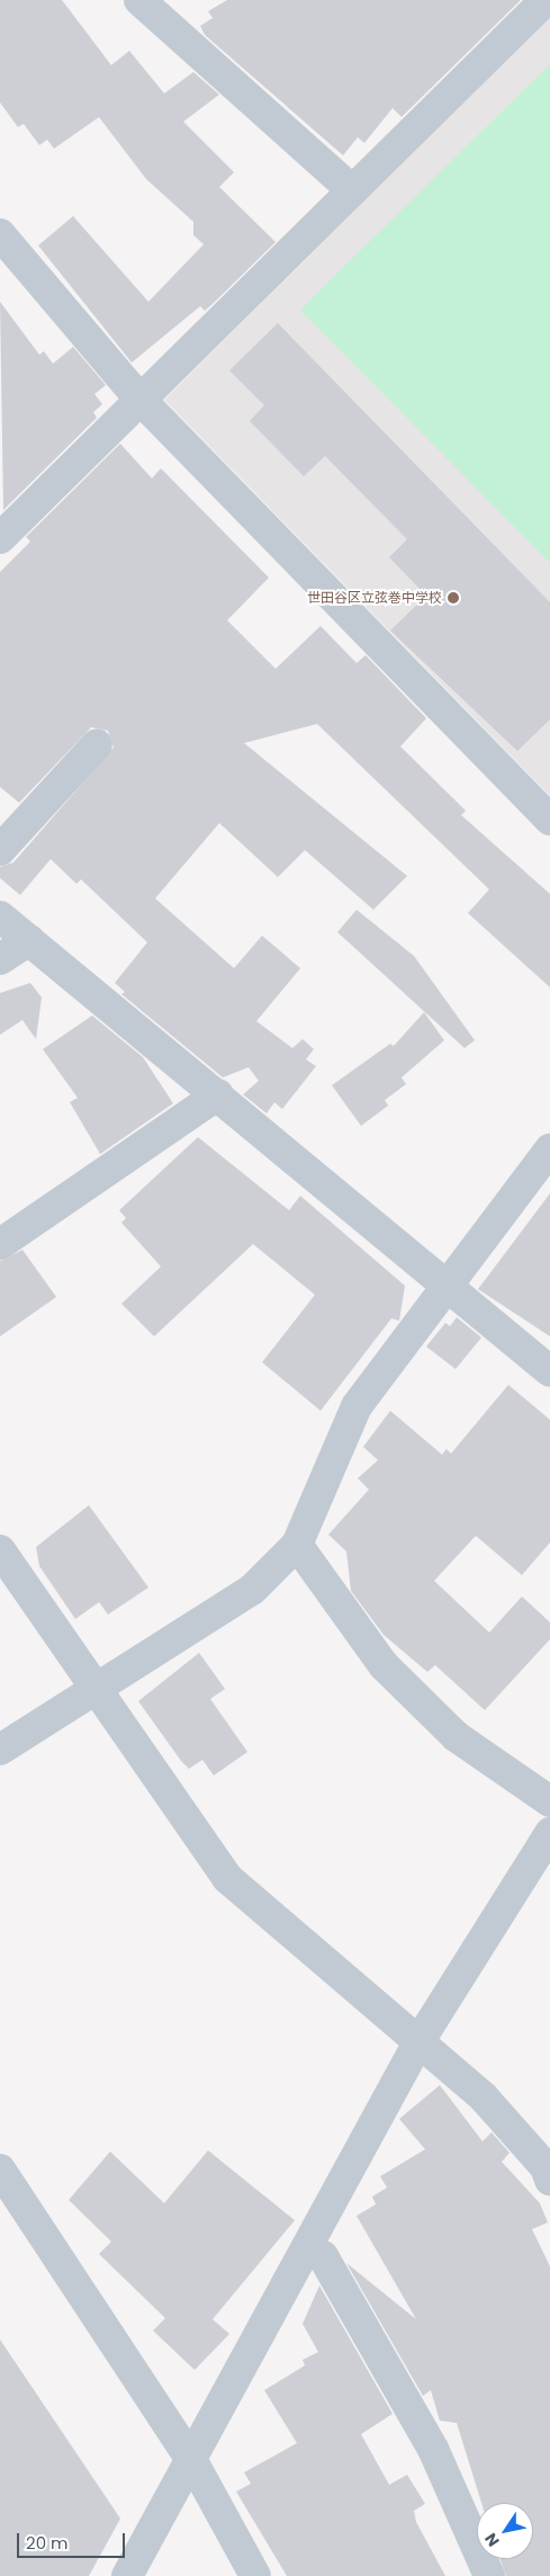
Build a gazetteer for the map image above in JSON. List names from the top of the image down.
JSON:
{
  "places": ["世田谷区立弦巻中学校"],
  "scale_bar": "20 m",
  "north": "bottom left"
}
